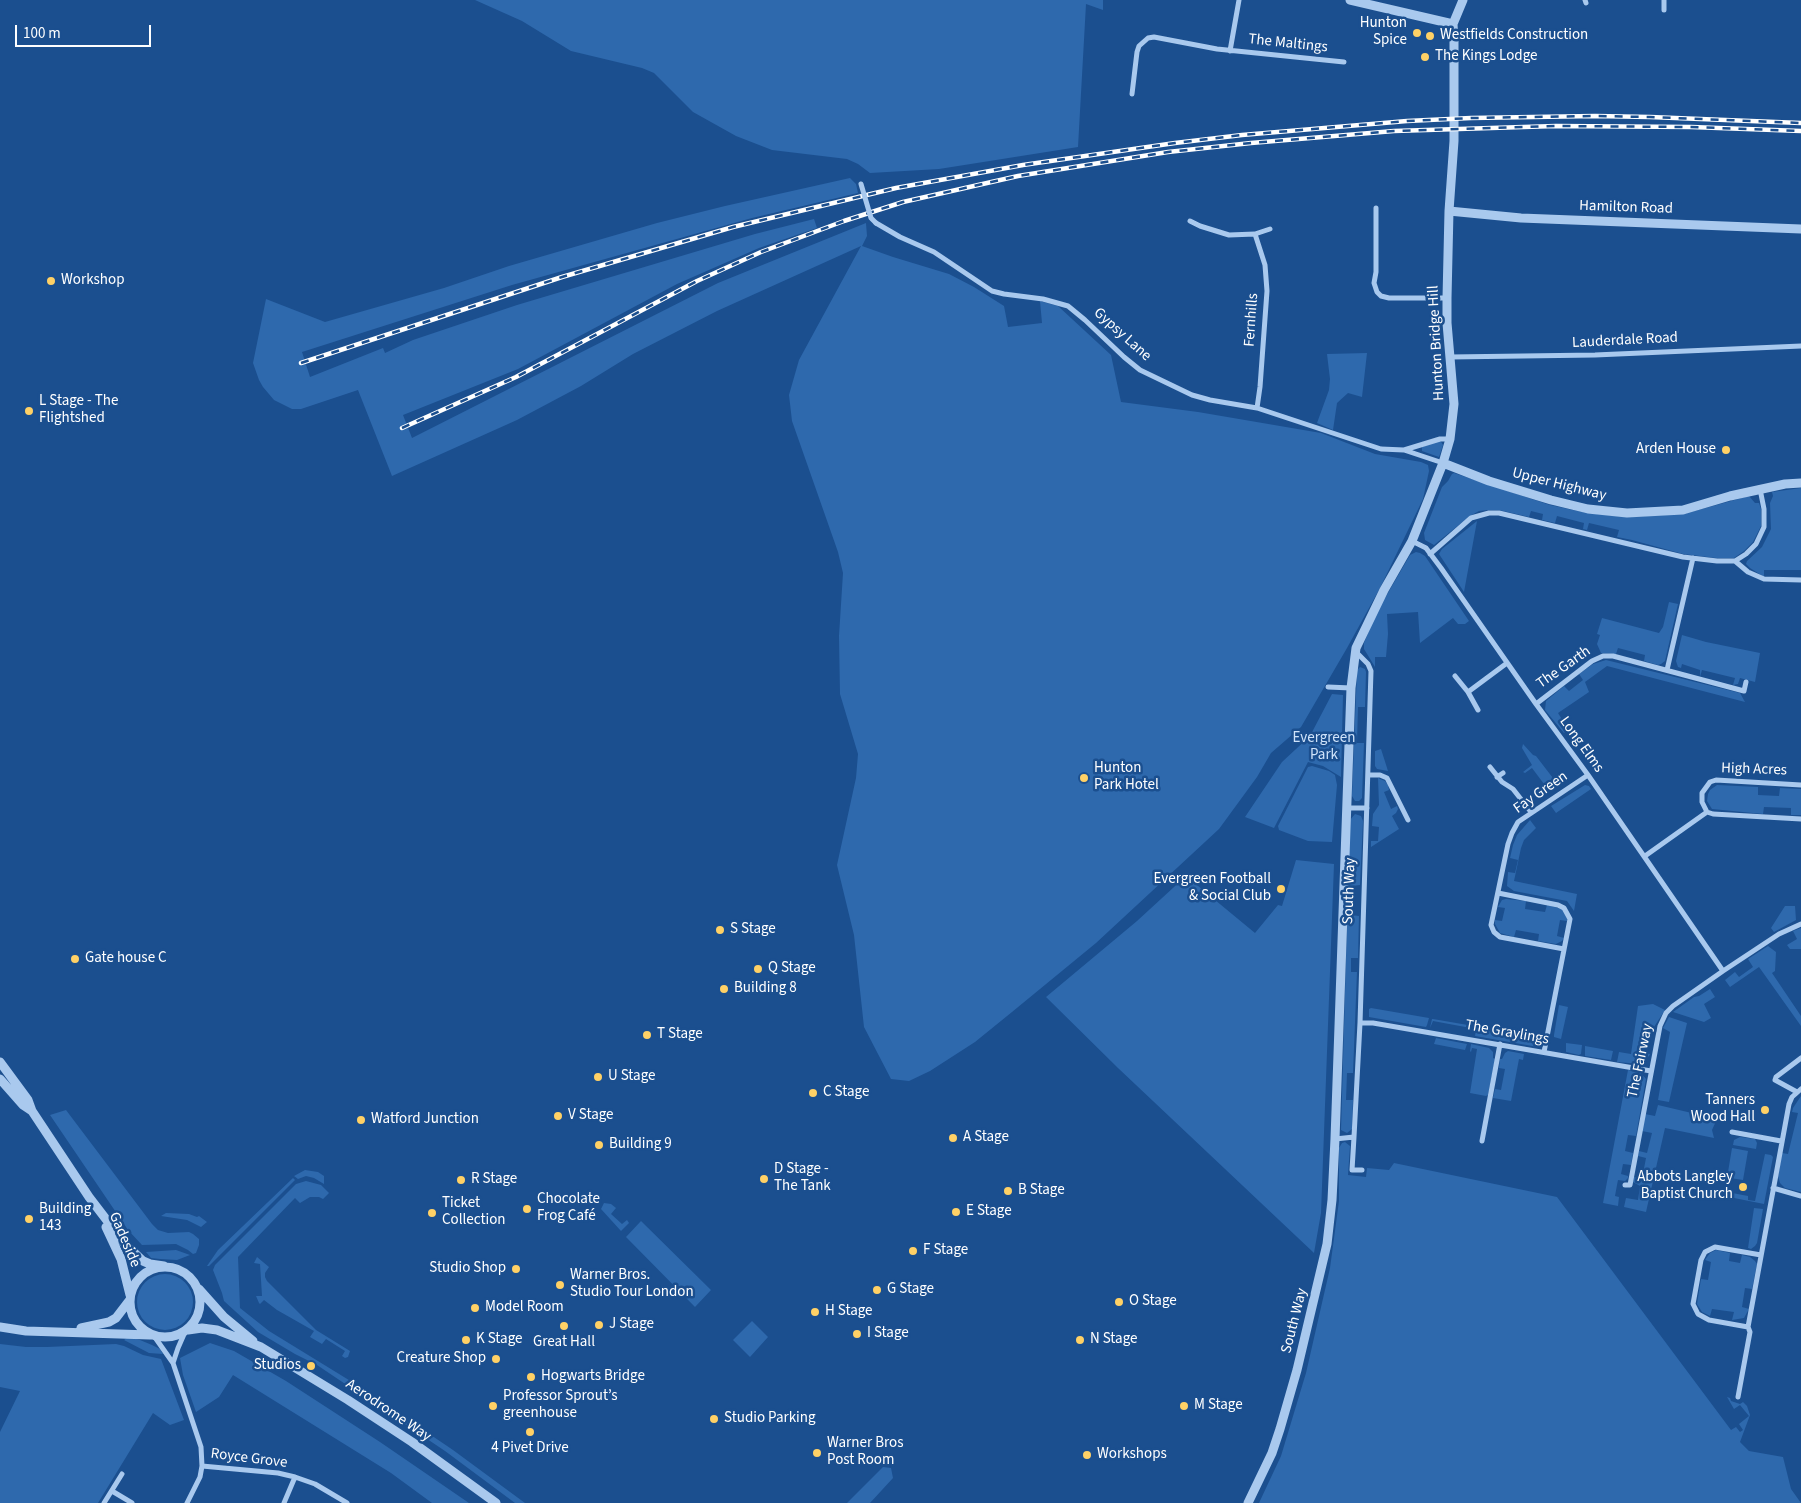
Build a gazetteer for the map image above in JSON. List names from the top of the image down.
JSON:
{
  "streets": {
    "street": [
      "The Maltings",
      "Hamilton Road",
      "Fernhills",
      "Gypsy Lane",
      "Lauderdale Road",
      "Hunton Bridge Hill",
      "Upper Highway",
      "The Garth",
      "Long Elms",
      "High Acres",
      "Fay Green",
      "South Way",
      "The Graylings",
      "The Fairway",
      "Gadeside",
      "Aerodrome Way",
      "Royce Grove"
    ]
  },
  "crossings": [
    ["Hamilton Road", "Hunton Bridge Hill"],
    ["Fernhills", "Gypsy Lane"],
    ["Gypsy Lane", "Hunton Bridge Hill"],
    ["Gypsy Lane", "Upper Highway"],
    ["Lauderdale Road", "Hunton Bridge Hill"],
    ["Hunton Bridge Hill", "Upper Highway"],
    ["Hunton Bridge Hill", "Long Elms"],
    ["Hunton Bridge Hill", "South Way"],
    ["The Garth", "Long Elms"],
    ["Long Elms", "Fay Green"],
    ["Long Elms", "The Fairway"],
    ["South Way", "The Graylings"],
    ["The Graylings", "The Fairway"],
    ["Gadeside", "Aerodrome Way"]
  ],
  "parks": ["Evergreen Park"],
  "places": [
    "Hunton Spice",
    "Westfields Construction",
    "The Kings Lodge",
    "Workshop",
    "L Stage - The Flightshed",
    "Arden House",
    "Hunton Park Hotel",
    "Evergreen Football & Social Club",
    "S Stage",
    "Gate house C",
    "Q Stage",
    "Building 8",
    "T Stage",
    "U Stage",
    "C Stage",
    "Tanners Wood Hall",
    "V Stage",
    "Watford Junction",
    "A Stage",
    "Building 9",
    "D Stage - The Tank",
    "R Stage",
    "Abbots Langley Baptist Church",
    "B Stage",
    "Chocolate Frog Café",
    "E Stage",
    "Ticket Collection",
    "Building 143",
    "F Stage",
    "Studio Shop",
    "Warner Bros. Studio Tour London",
    "G Stage",
    "O Stage",
    "Model Room",
    "H Stage",
    "J Stage",
    "Great Hall",
    "I Stage",
    "K Stage",
    "N Stage",
    "Creature Shop",
    "Studios",
    "Hogwarts Bridge",
    "Professor Sprout’s greenhouse",
    "M Stage",
    "Studio Parking",
    "4 Pivet Drive",
    "Warner Bros Post Room",
    "Workshops"
  ],
  "scale_bar": "100 m"
}
